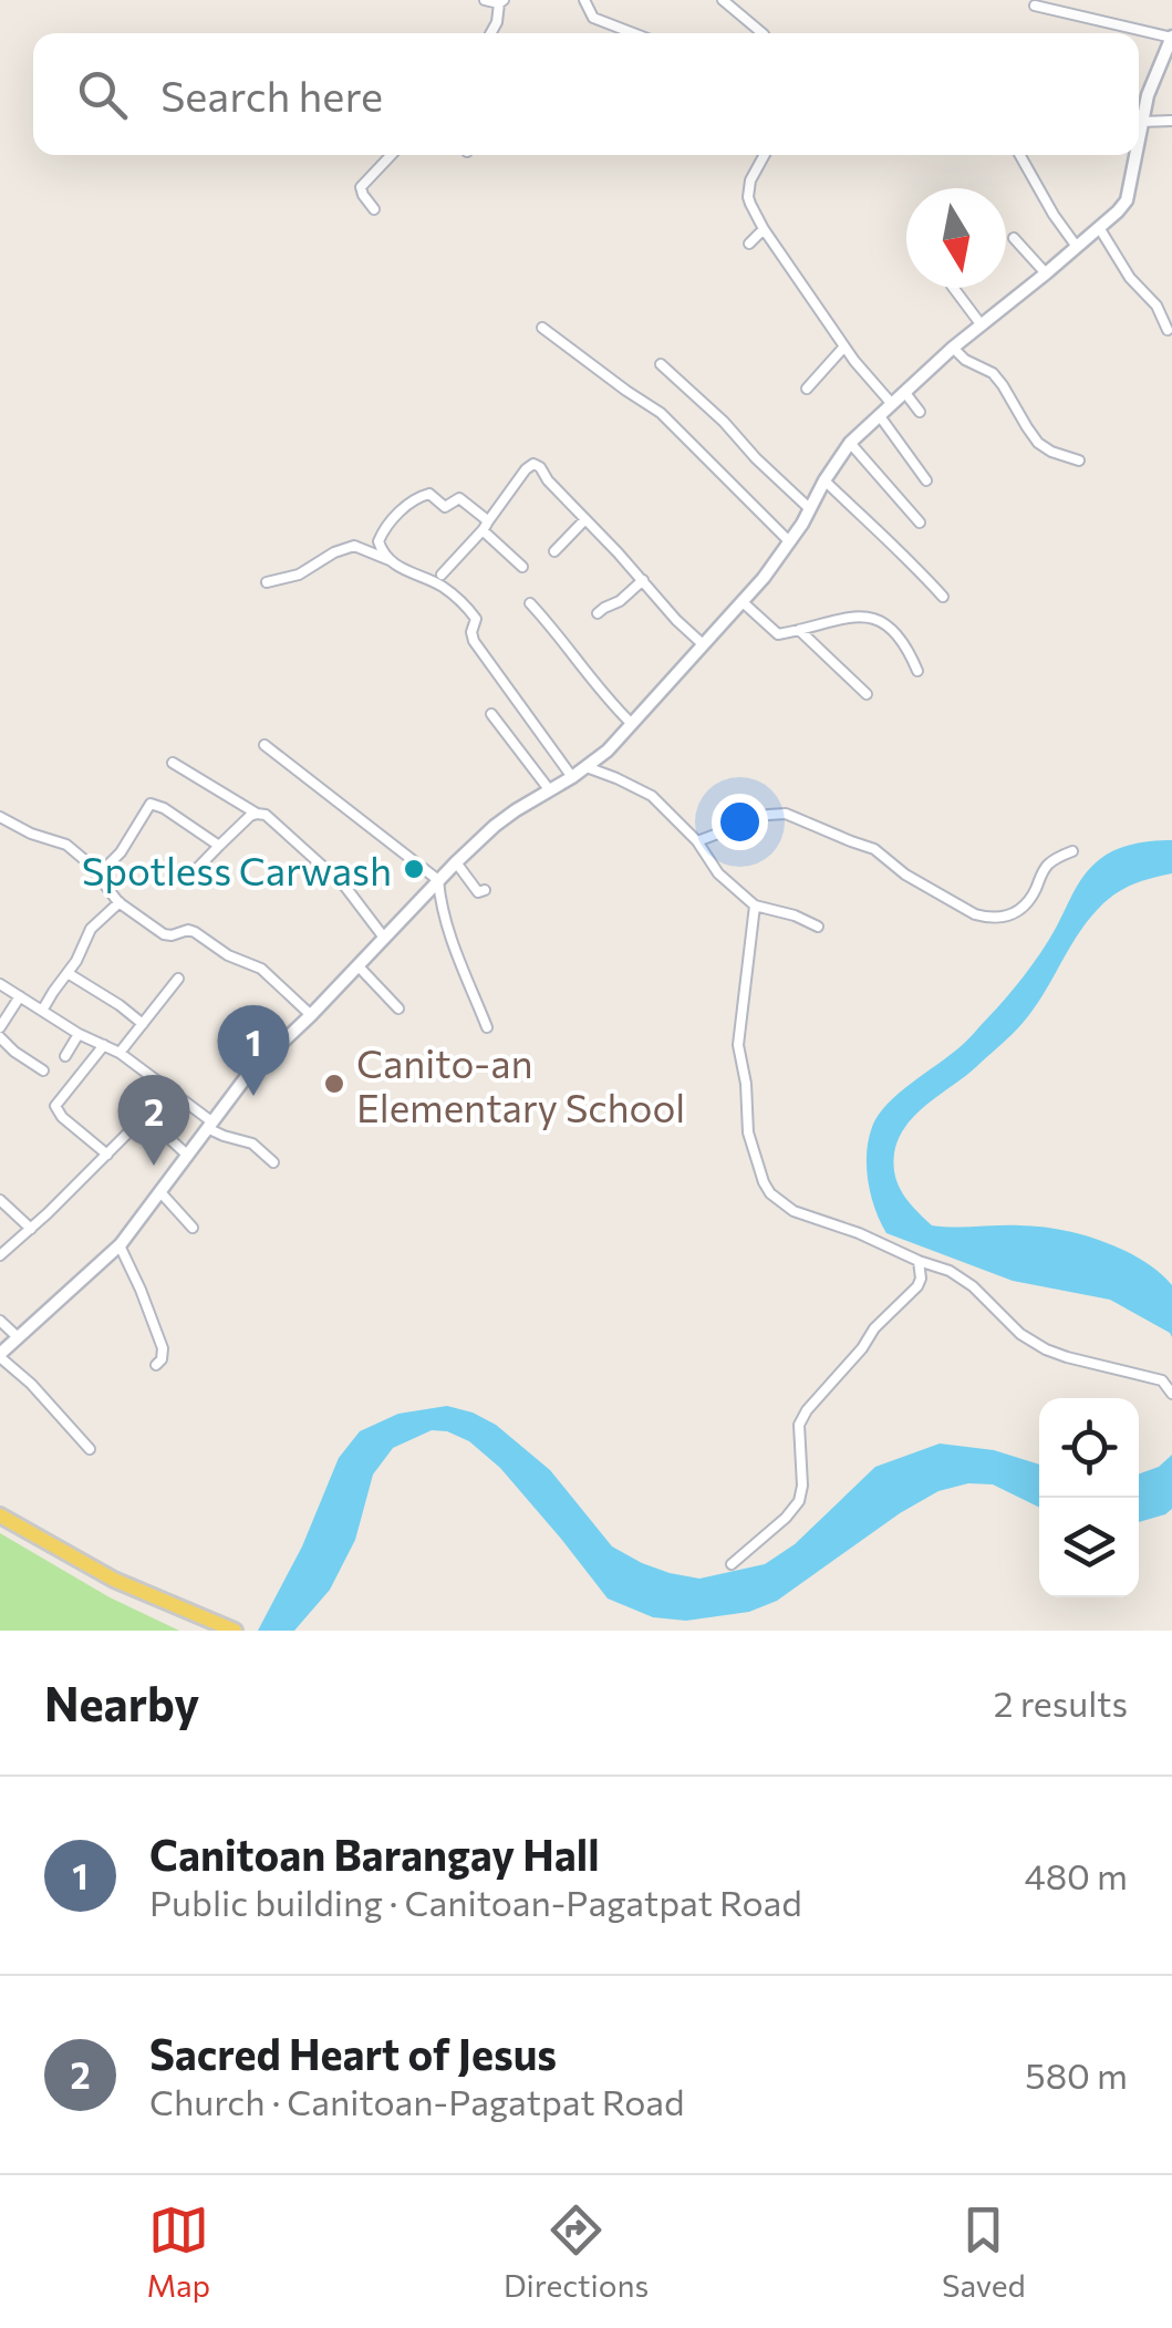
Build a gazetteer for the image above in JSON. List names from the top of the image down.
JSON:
{
  "places": ["Spotless Carwash", "Canito-an Elementary School"],
  "north": "bottom",
  "page": {
    "search": "Search here",
    "pins": ["1", "2"],
    "heading": ["Nearby", "2 results"],
    "list": [
      {
        "mark": "1",
        "name": "Canitoan Barangay Hall",
        "note": "Public building · Canitoan-Pagatpat Road",
        "value": "480 m"
      },
      {
        "mark": "2",
        "name": "Sacred Heart of Jesus",
        "note": "Church · Canitoan-Pagatpat Road",
        "value": "580 m"
      }
    ],
    "nav": ["Map", "Directions", "Saved"]
  }
}
